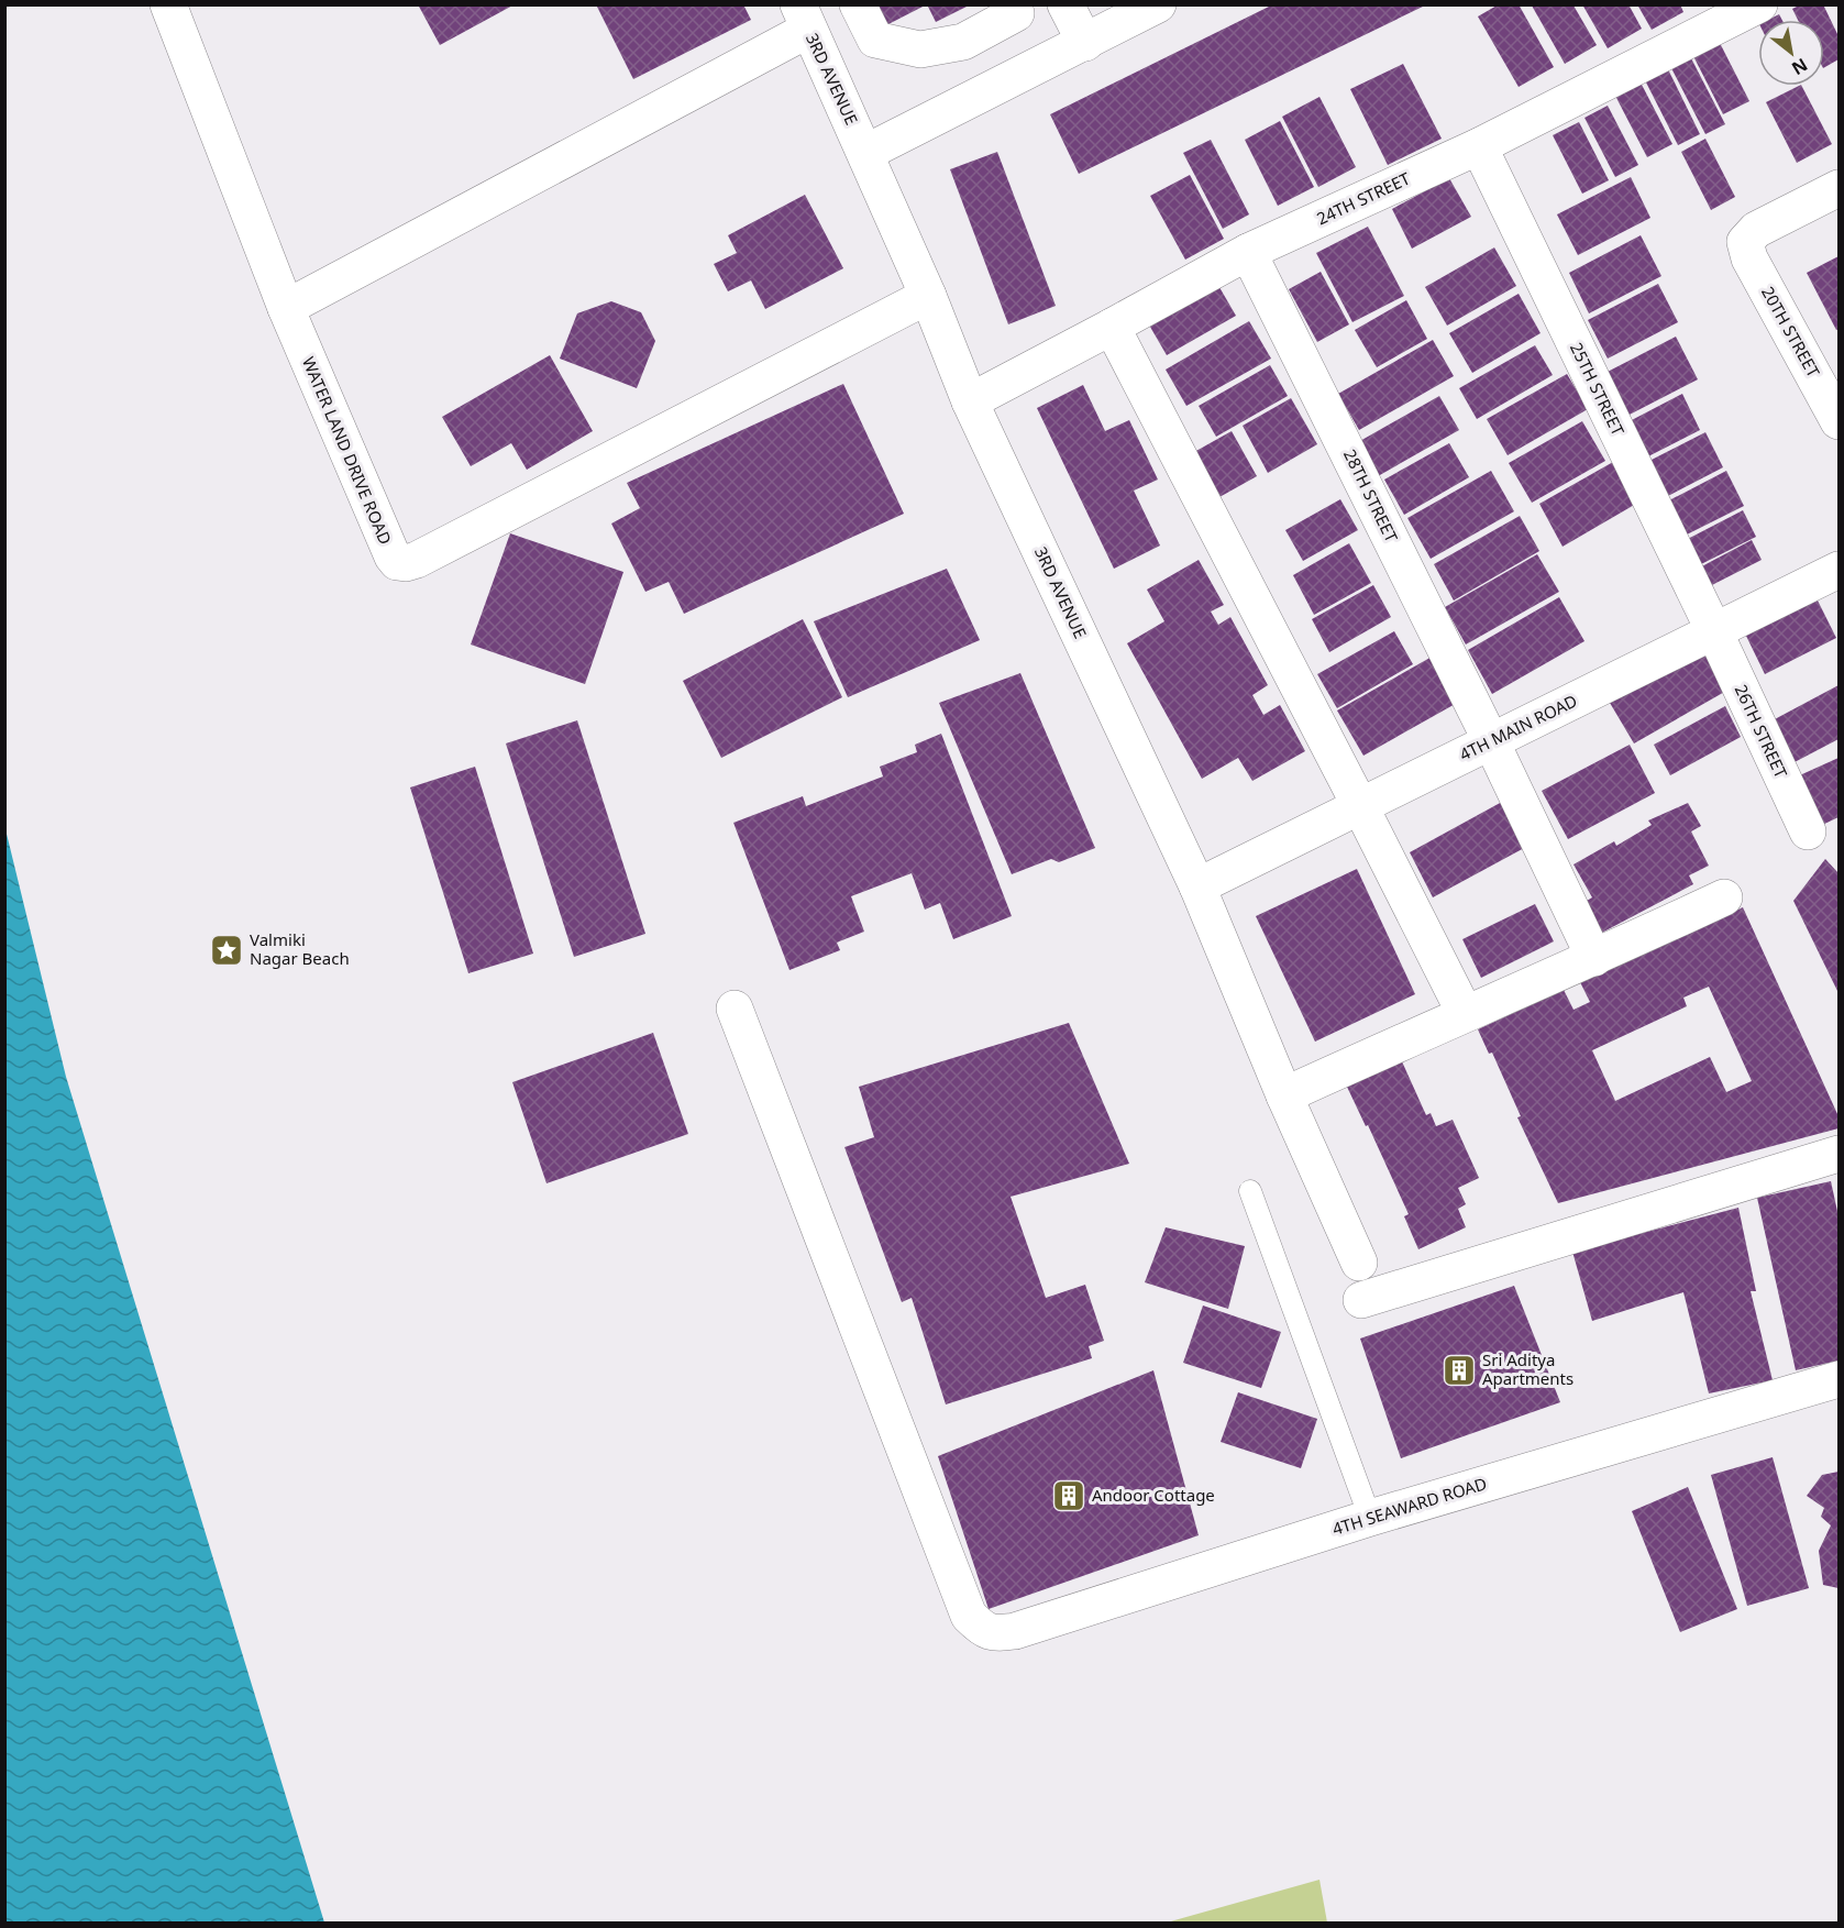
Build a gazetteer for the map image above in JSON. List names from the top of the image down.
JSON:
{
  "streets": {
    "street": [
      "3RD AVENUE",
      "24TH STREET",
      "20TH STREET",
      "25TH STREET",
      "WATER LAND DRIVE ROAD",
      "28TH STREET",
      "4TH MAIN ROAD",
      "26TH STREET",
      "4TH SEAWARD ROAD"
    ]
  },
  "crossings": [
    ["3RD AVENUE", "24TH STREET"],
    ["3RD AVENUE", "WATER LAND DRIVE ROAD"],
    ["3RD AVENUE", "4TH MAIN ROAD"],
    ["24TH STREET", "25TH STREET"],
    ["24TH STREET", "28TH STREET"],
    ["25TH STREET", "4TH MAIN ROAD"],
    ["25TH STREET", "26TH STREET"],
    ["28TH STREET", "4TH MAIN ROAD"],
    ["4TH MAIN ROAD", "26TH STREET"]
  ],
  "places": {
    "place": ["Valmiki Nagar Beach"],
    "building": ["Sri Aditya Apartments", "Andoor Cottage"]
  },
  "north": "bottom right"
}
